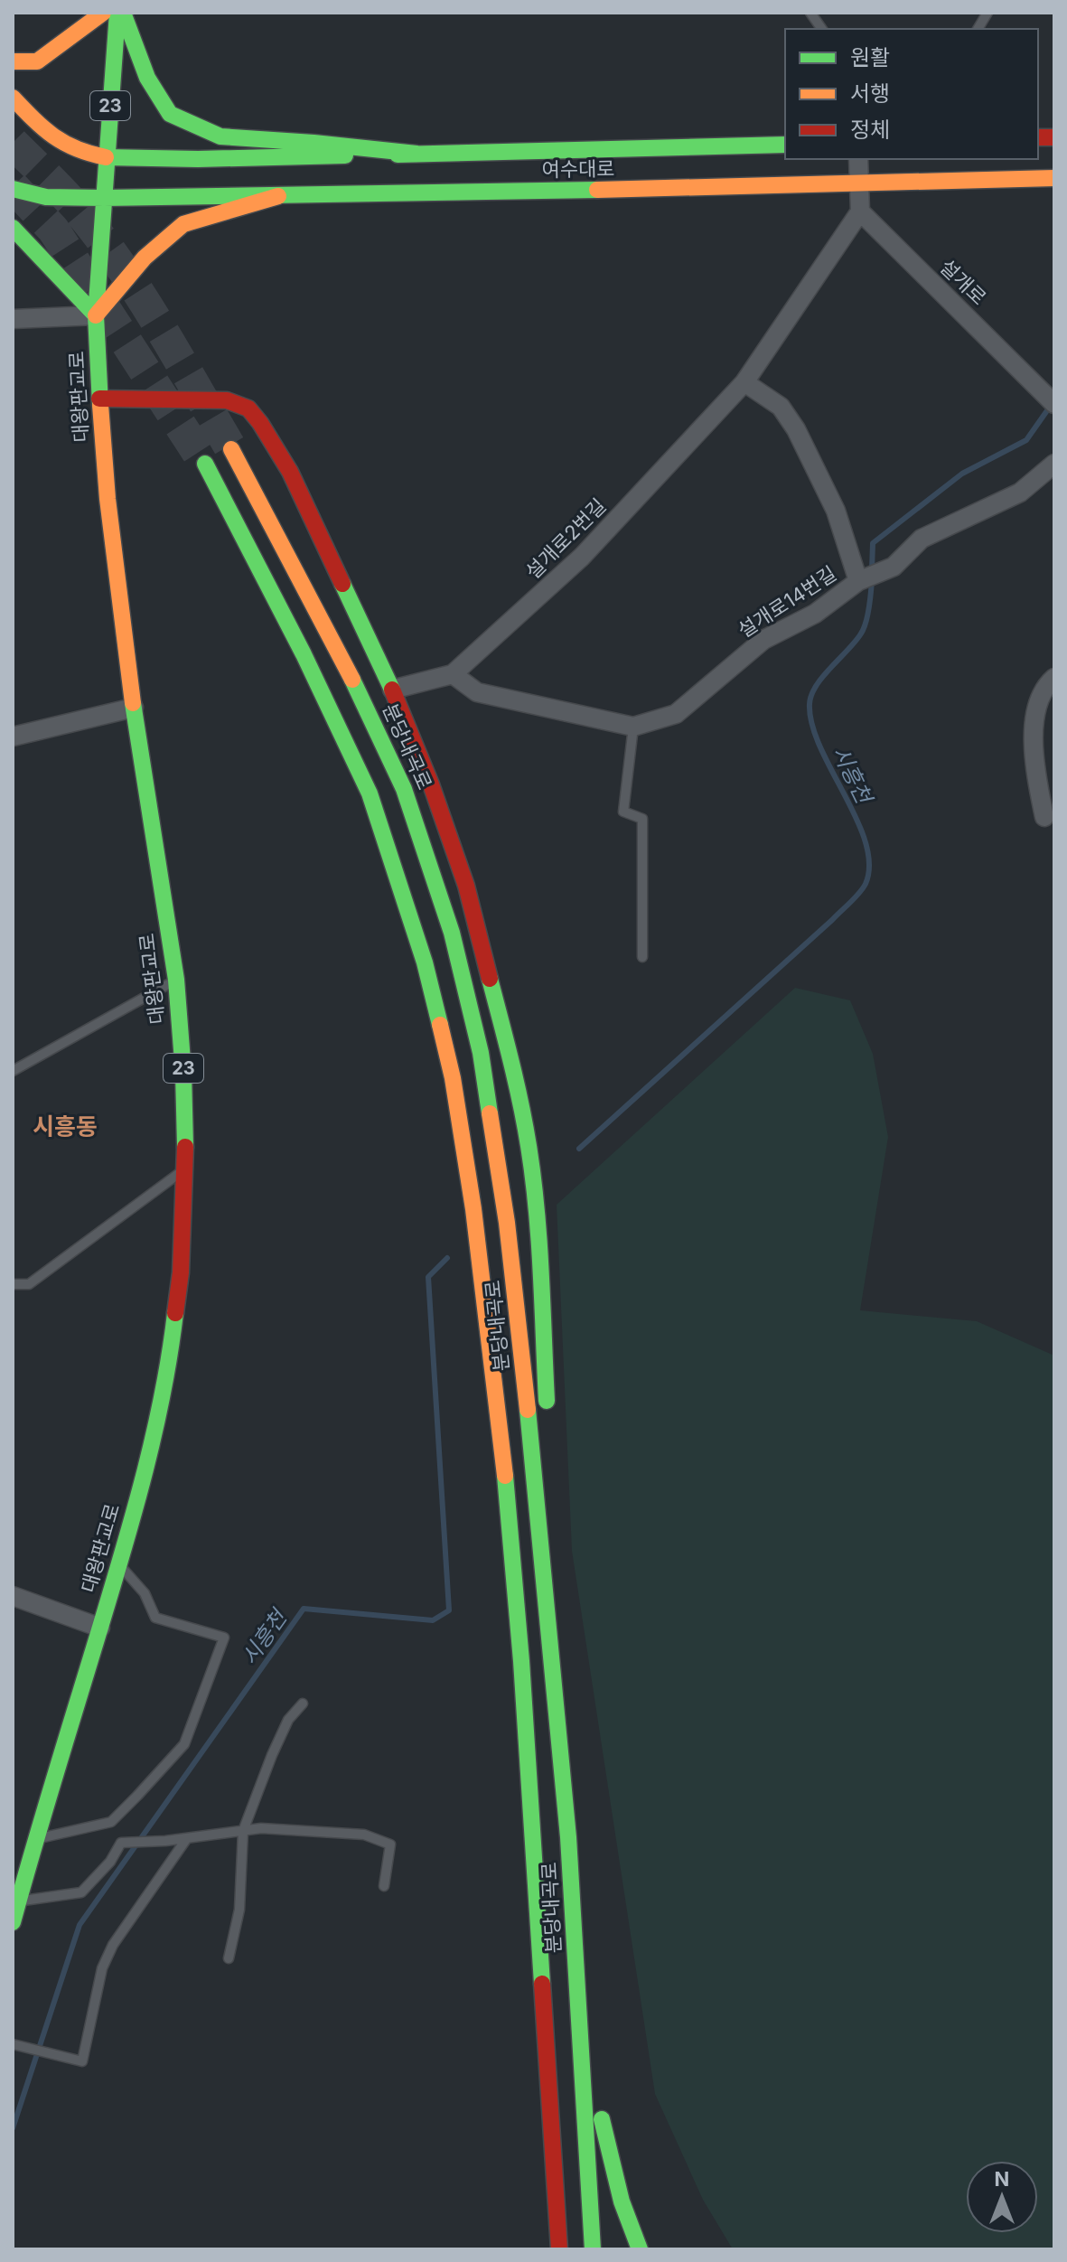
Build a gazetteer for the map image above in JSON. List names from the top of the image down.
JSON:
{
  "streets": {
    "main road": [
      "23",
      "여수대로",
      "대왕판교로",
      "분당내곡로"
    ],
    "street": ["설개로", "설개로2번길", "설개로14번길"]
  },
  "crossings": [
    ["여수대로", "대왕판교로"],
    ["설개로", "설개로2번길"],
    ["설개로2번길", "설개로14번길"]
  ],
  "districts": ["시흥동"],
  "water": ["시흥천"],
  "legend": ["원활", "서행", "정체"],
  "north": "top"
}
